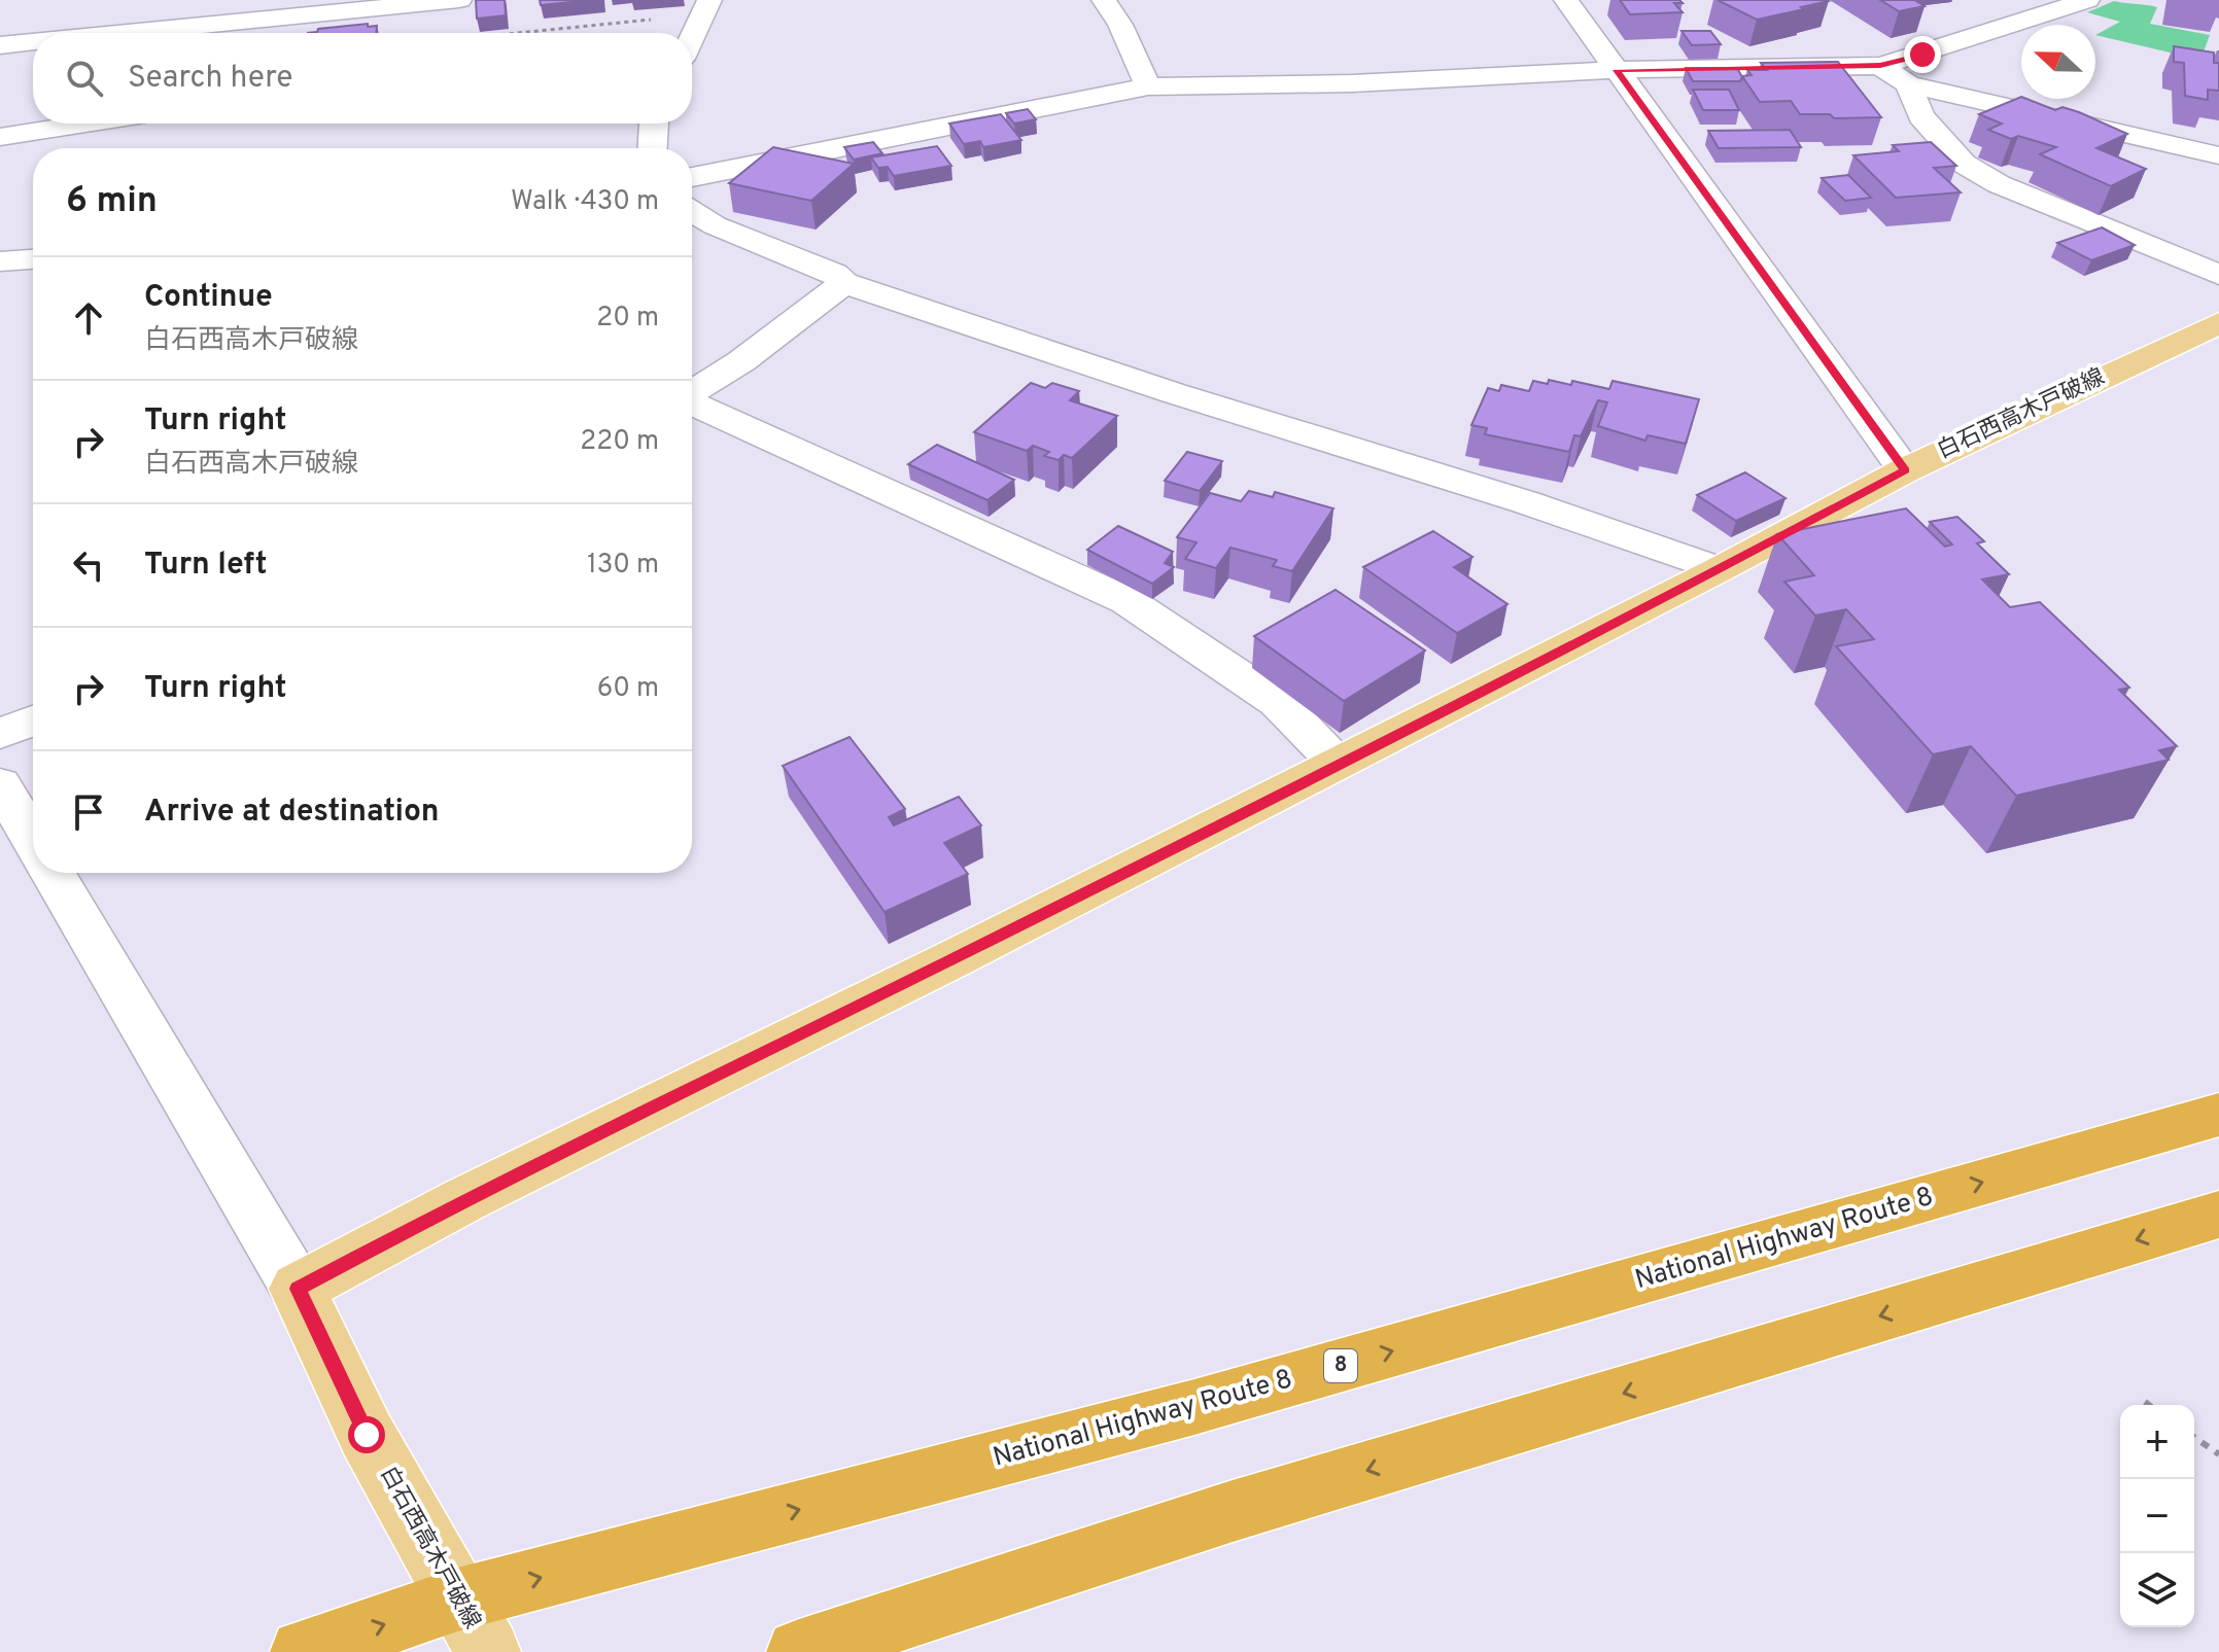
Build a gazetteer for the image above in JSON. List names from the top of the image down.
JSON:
{
  "streets": {
    "highway": ["National Highway Route 8", "8"],
    "main road": ["白石西高木戸破線"]
  },
  "crossings": [
    ["白石西高木戸破線", "National Highway Route 8"]
  ],
  "north": "left",
  "page": {
    "search": "Search here",
    "heading": ["6 min", "Walk · 430 m"],
    "list": [
      ["Continue", "白石西高木戸破線", "20 m"],
      ["Turn right", "白石西高木戸破線", "220 m"],
      ["Turn left", "130 m"],
      ["Turn right", "60 m"],
      "Arrive at destination"
    ],
    "map_buttons": ["+", "−"]
  }
}
